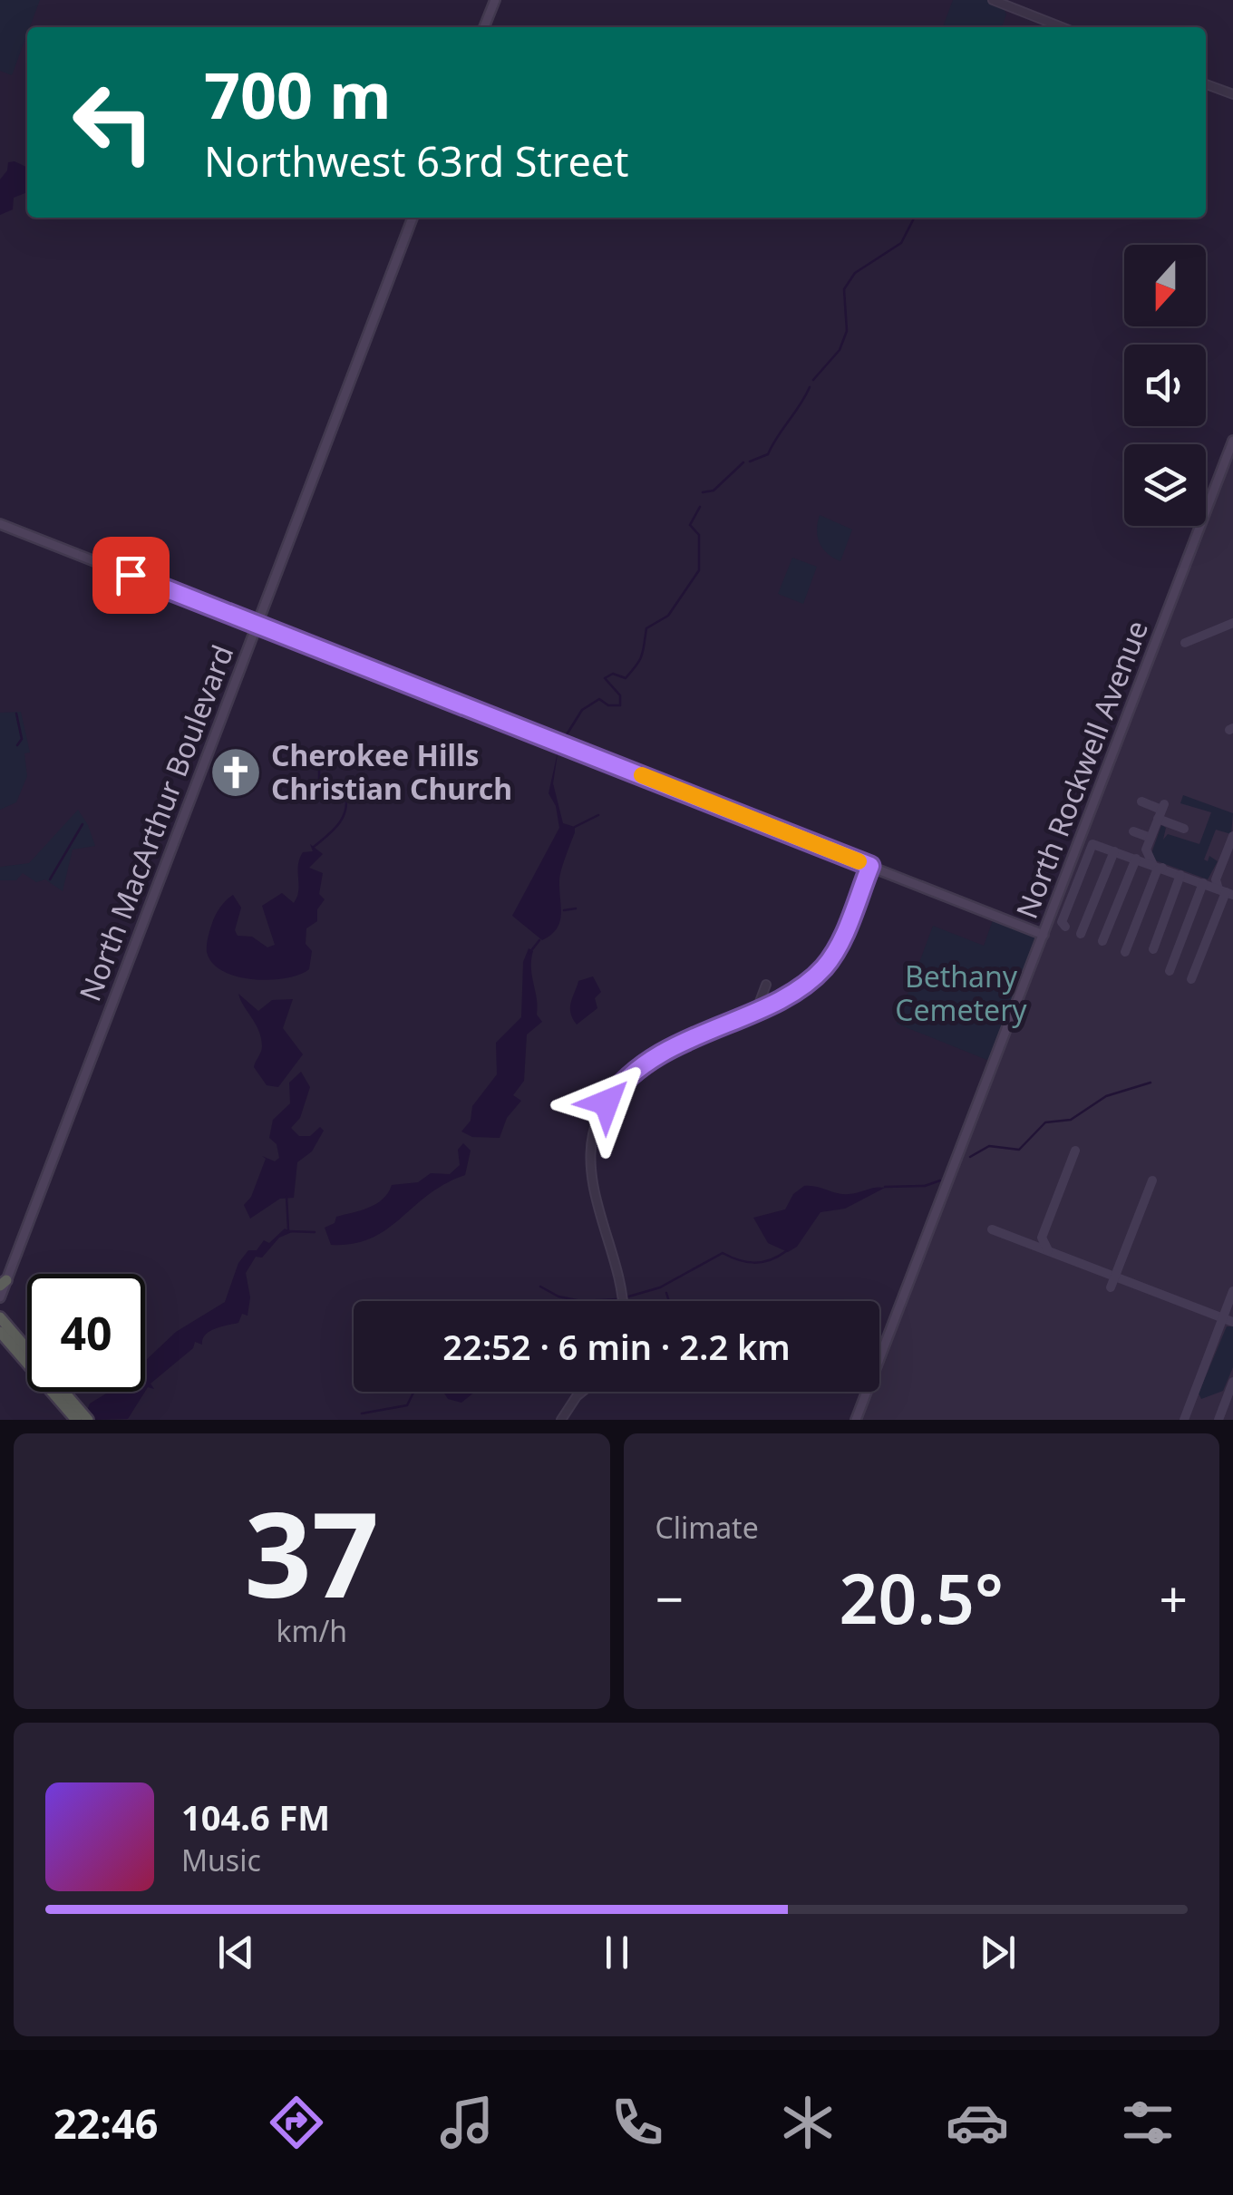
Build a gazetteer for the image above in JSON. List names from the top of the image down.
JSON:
{
  "streets": {
    "main road": ["North Rockwell Avenue", "North MacArthur Boulevard"]
  },
  "parks": ["Bethany Cemetery"],
  "places": {
    "church": ["Cherokee Hills Christian Church"]
  },
  "north": "bottom",
  "page": {
    "turn": ["700 m", "Northwest 63rd Street"],
    "limit": "40",
    "trip": "22:52 · 6 min · 2.2 km",
    "tile": [
      ["37", "km/h"],
      "Climate"
    ],
    "heat": ["−", "20.5°", "+"],
    "song": ["104.6 FM", "Music"],
    "tabs": "22:46"
  }
}
